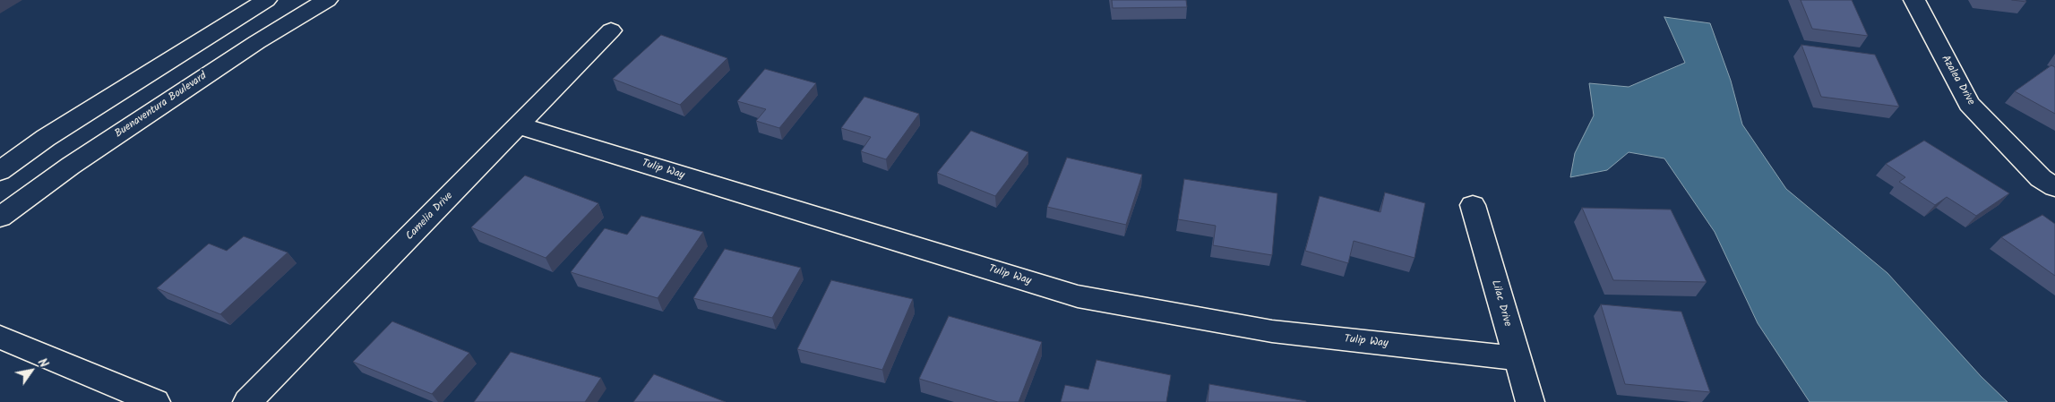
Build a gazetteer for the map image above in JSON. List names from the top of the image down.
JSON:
{
  "streets": {
    "street": [
      "Azalea Drive",
      "Buenaventura Boulevard",
      "Tulip Way",
      "Camelia Drive",
      "Lilac Drive"
    ]
  },
  "crossings": [
    ["Tulip Way", "Camelia Drive"],
    ["Tulip Way", "Lilac Drive"]
  ],
  "north": "top right"
}
